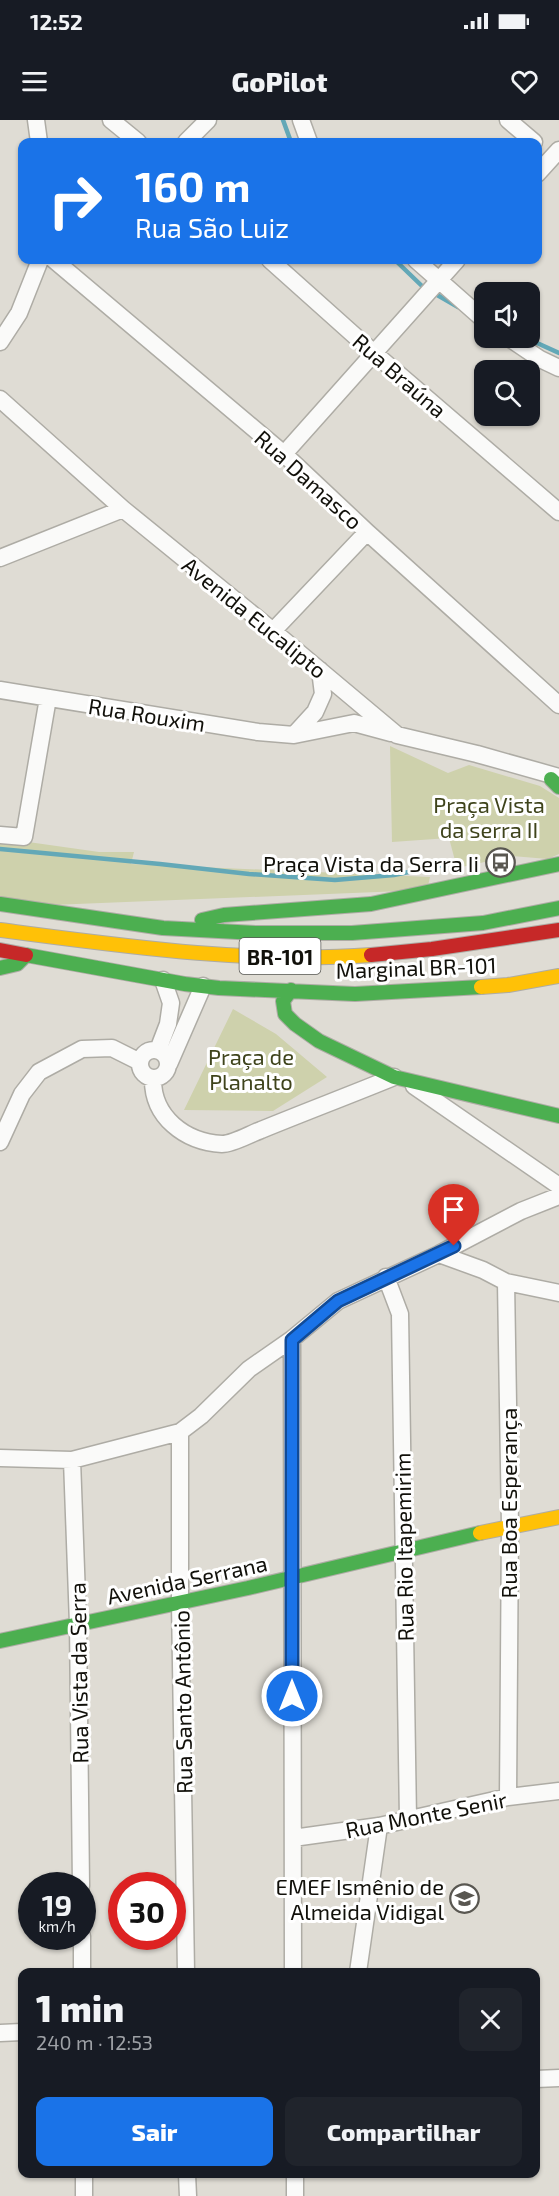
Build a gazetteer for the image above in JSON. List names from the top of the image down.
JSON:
{
  "streets": {
    "main road": ["BR-101", "Marginal BR-101", "Avenida Serrana"],
    "street": [
      "Rua Braúna",
      "Rua Damasco",
      "Avenida Eucalipto",
      "Rua Rouxim",
      "Rua Boa Esperança",
      "Rua Rio Itapemirim",
      "Rua Vista da Serra",
      "Rua Santo Antônio",
      "Rua Monte Senir"
    ]
  },
  "crossings": [
    ["Avenida Eucalipto", "Rua Rouxim"],
    ["Rua Boa Esperança", "Avenida Serrana"],
    ["Rua Boa Esperança", "Rua Monte Senir"],
    ["Rua Rio Itapemirim", "Avenida Serrana"],
    ["Rua Rio Itapemirim", "Rua Monte Senir"],
    ["Avenida Serrana", "Rua Vista da Serra"],
    ["Avenida Serrana", "Rua Santo Antônio"]
  ],
  "parks": ["Praça Vista da serra II", "Praça de Planalto"],
  "places": {
    "bus stop": ["Praça Vista da Serra Ii"],
    "school or university": ["EMEF Ismênio de Almeida Vidigal"]
  },
  "page": {
    "status": "12:52",
    "header": "GoPilot",
    "turn": ["160 m", "Rua São Luiz"],
    "speed": "19 km/h",
    "limit": "30",
    "heading": ["1 min", "240 m · 12:53"],
    "buttons": ["Sair", "Compartilhar"]
  }
}
